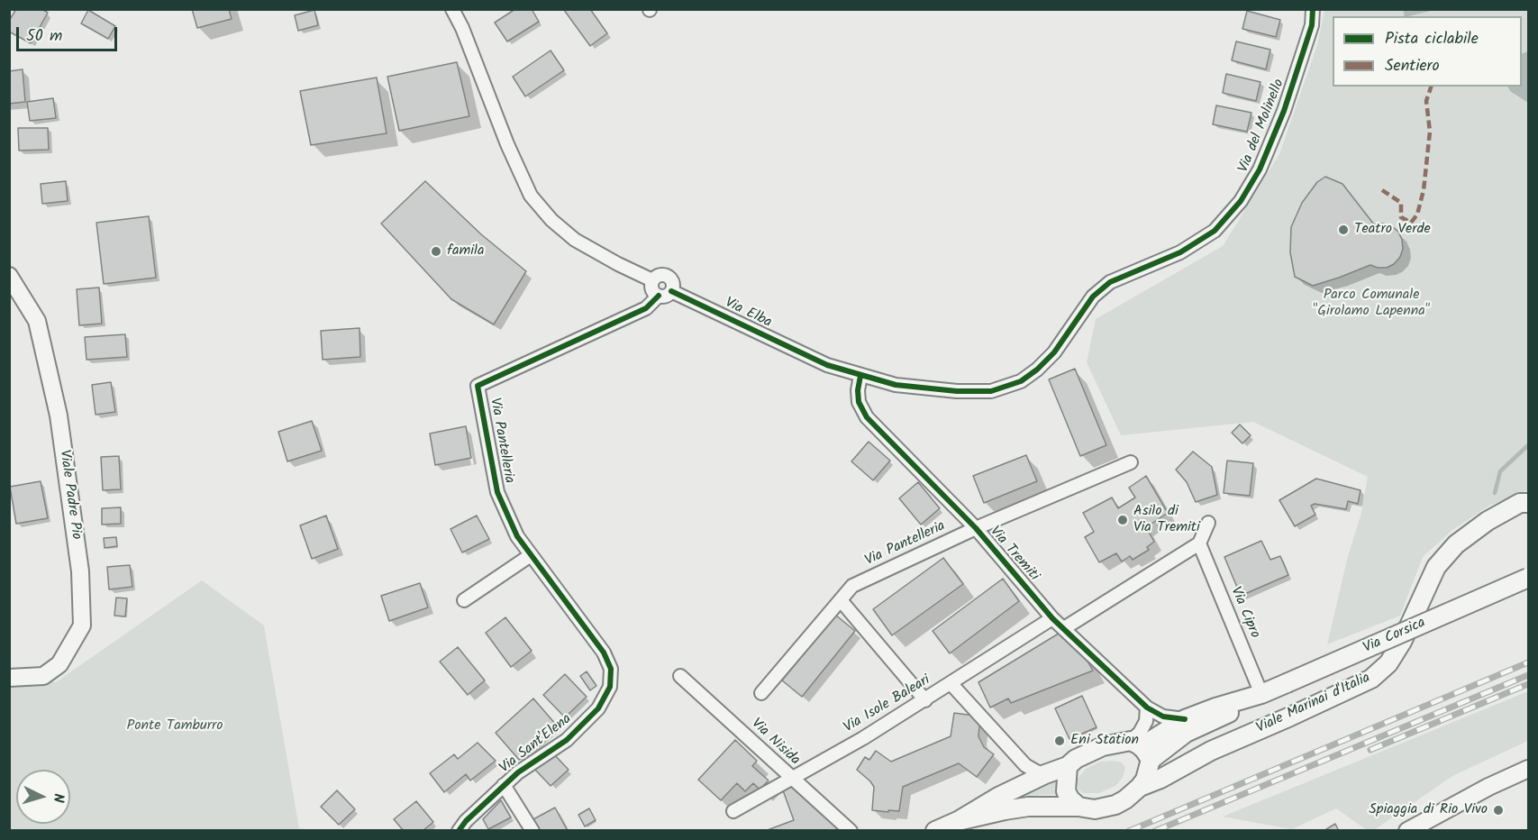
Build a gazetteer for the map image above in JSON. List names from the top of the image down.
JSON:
{
  "streets": {
    "main road": ["Via Corsica", "Viale Marinai d'Italia"],
    "street": [
      "Via del Molinello",
      "Via Elba",
      "Via Pantelleria",
      "Viale Padre Pio",
      "Via Tremiti",
      "Via Cipro",
      "Via Isole Baleari",
      "Via Nisida",
      "Via Sant'Elena"
    ]
  },
  "crossings": [
    ["Via del Molinello", "Via Elba"],
    ["Via del Molinello", "Via Tremiti"],
    ["Via Elba", "Via Pantelleria"],
    ["Via Pantelleria", "Via Tremiti"],
    ["Via Pantelleria", "Via Sant'Elena"],
    ["Via Tremiti", "Via Corsica"],
    ["Via Tremiti", "Via Isole Baleari"],
    ["Via Cipro", "Via Corsica"],
    ["Via Corsica", "Viale Marinai d'Italia"],
    ["Via Isole Baleari", "Via Nisida"]
  ],
  "parks": ["Parco Comunale \"Girolamo Lapenna\"", "Ponte Tamburro"],
  "places": [
    "Teatro Verde",
    "famila",
    "Asilo di Via Tremiti",
    "Eni Station",
    "Spiaggia di Rio Vivo"
  ],
  "legend": ["Pista ciclabile", "Sentiero"],
  "scale_bar": "50 m",
  "north": "right"
}
